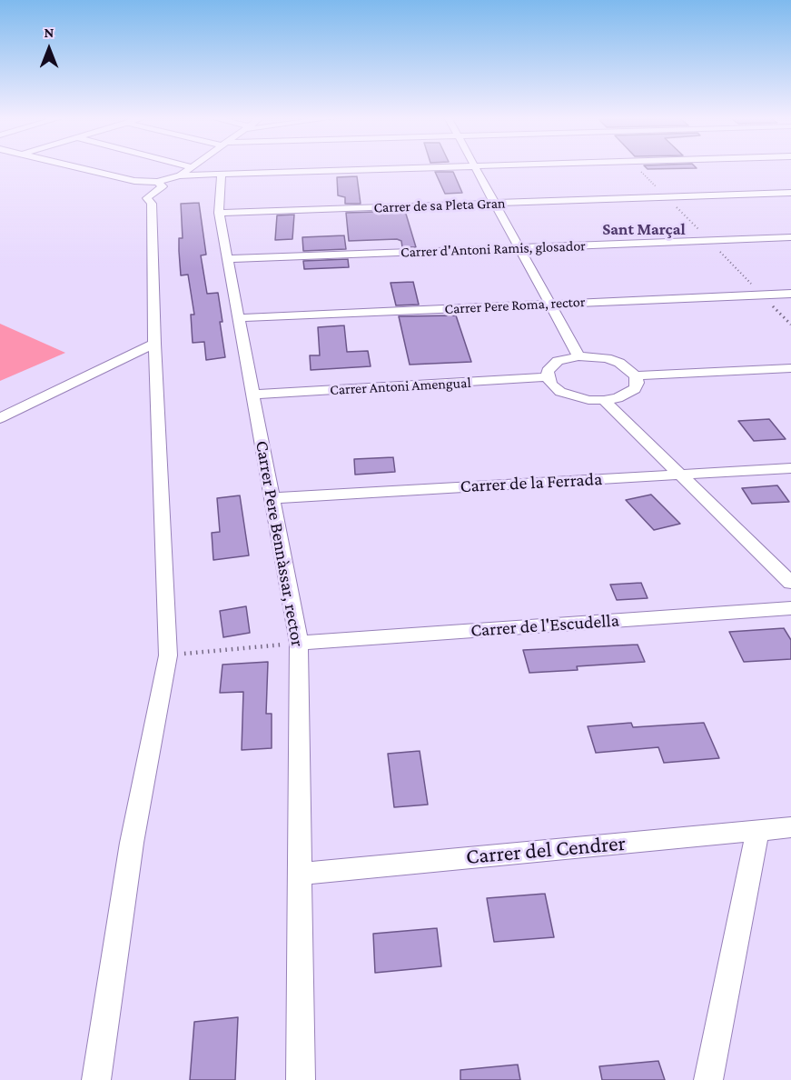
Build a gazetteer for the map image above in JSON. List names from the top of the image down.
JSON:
{
  "streets": {
    "street": [
      "Carrer de sa Pleta Gran",
      "Carrer d'Antoni Ramis, glosador",
      "Carrer Pere Roma, rector",
      "Carrer Antoni Amengual",
      "Carrer de la Ferrada",
      "Carrer Pere Bennàssar, rector",
      "Carrer de l'Escudella",
      "Carrer del Cendrer"
    ]
  },
  "crossings": [
    ["Carrer de sa Pleta Gran", "Carrer Pere Bennàssar, rector"],
    ["Carrer d'Antoni Ramis, glosador", "Carrer Pere Bennàssar, rector"],
    ["Carrer Pere Roma, rector", "Carrer Pere Bennàssar, rector"],
    ["Carrer Antoni Amengual", "Carrer Pere Bennàssar, rector"],
    ["Carrer de la Ferrada", "Carrer Pere Bennàssar, rector"],
    ["Carrer Pere Bennàssar, rector", "Carrer de l'Escudella"],
    ["Carrer Pere Bennàssar, rector", "Carrer del Cendrer"]
  ],
  "districts": ["Sant Marçal"],
  "north": "top"
}
